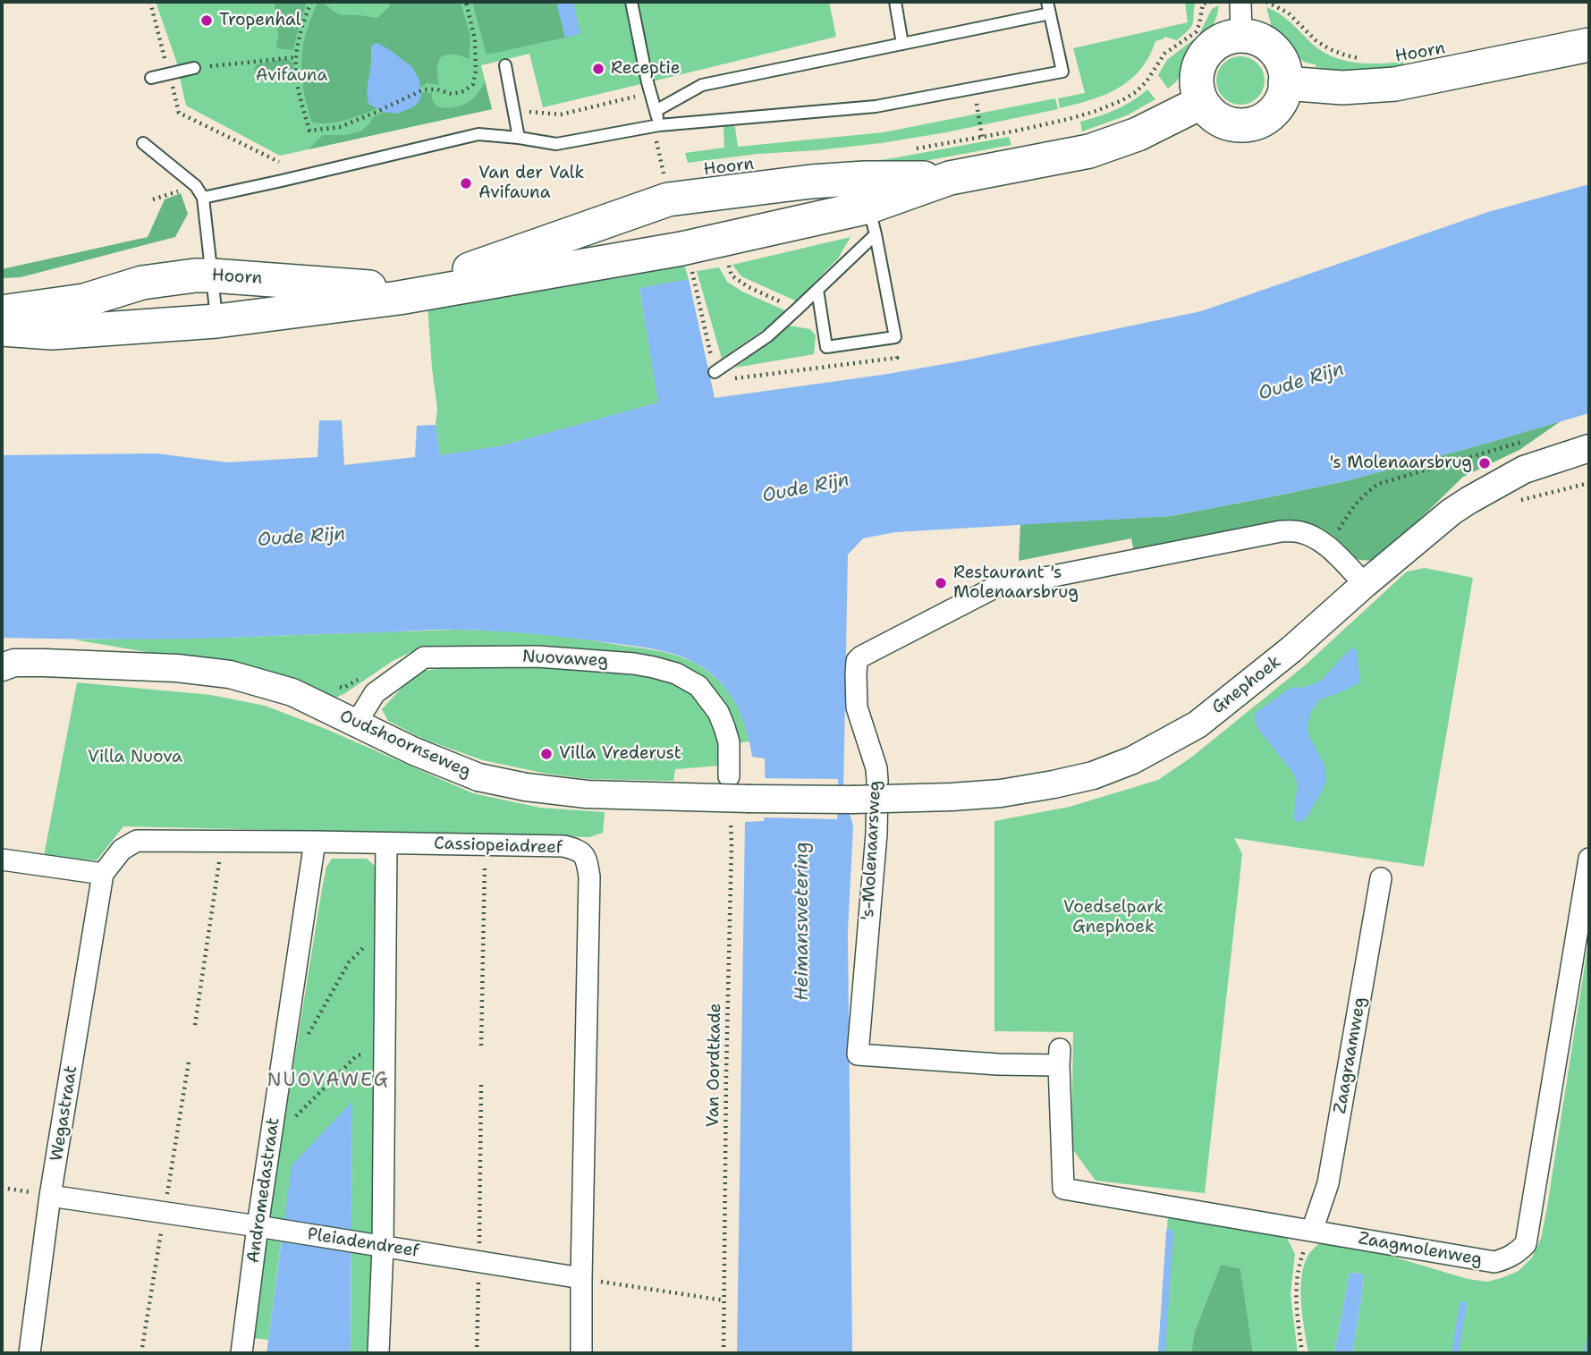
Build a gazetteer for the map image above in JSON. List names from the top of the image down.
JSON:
{
  "streets": {
    "main road": ["Hoorn"],
    "street": [
      "Nuovaweg",
      "Gnephoek",
      "Oudshoornseweg",
      "Cassiopeiadreef",
      "'s-Molenaarsweg",
      "Zaagraamweg",
      "Wegastraat",
      "Andromedastraat",
      "Pleiadendreef",
      "Zaagmolenweg"
    ],
    "path": ["Van Oordtkade"]
  },
  "crossings": [
    ["Nuovaweg", "Oudshoornseweg"],
    ["Gnephoek", "Oudshoornseweg"],
    ["Gnephoek", "'s-Molenaarsweg"],
    ["Cassiopeiadreef", "Wegastraat"],
    ["Cassiopeiadreef", "Andromedastraat"],
    ["Cassiopeiadreef", "Pleiadendreef"],
    ["'s-Molenaarsweg", "Zaagmolenweg"],
    ["Zaagraamweg", "Zaagmolenweg"],
    ["Wegastraat", "Pleiadendreef"],
    ["Andromedastraat", "Pleiadendreef"]
  ],
  "districts": ["NUOVAWEG"],
  "water": ["Oude Rijn", "Heimanswetering"],
  "parks": ["Avifauna", "Villa Nuova", "Voedselpark Gnephoek"],
  "places": [
    "Tropenhal",
    "Receptie",
    "Van der Valk Avifauna",
    "'s Molenaarsbrug",
    "Restaurant 's Molenaarsbrug",
    "Villa Vrederust"
  ]
}
